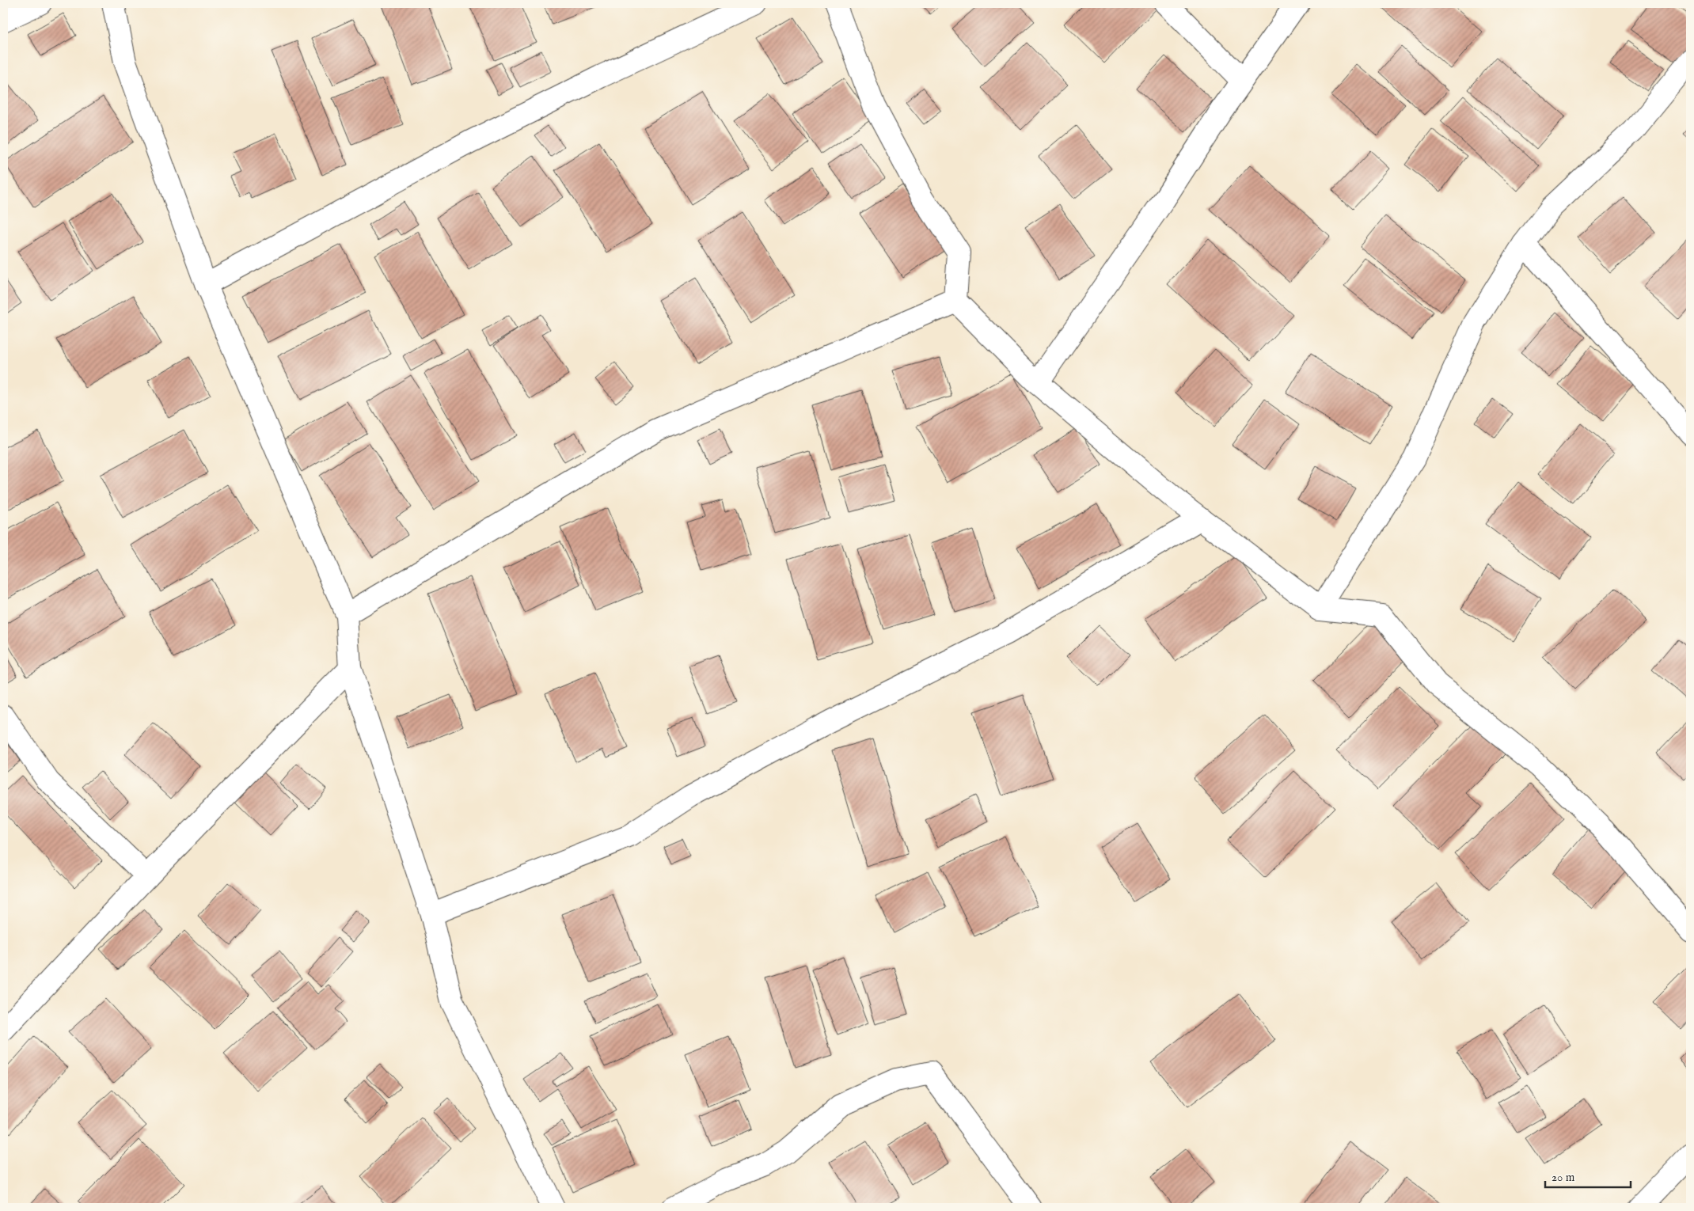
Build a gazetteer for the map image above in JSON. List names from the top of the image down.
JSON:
{
  "scale_bar": "20 m"
}
